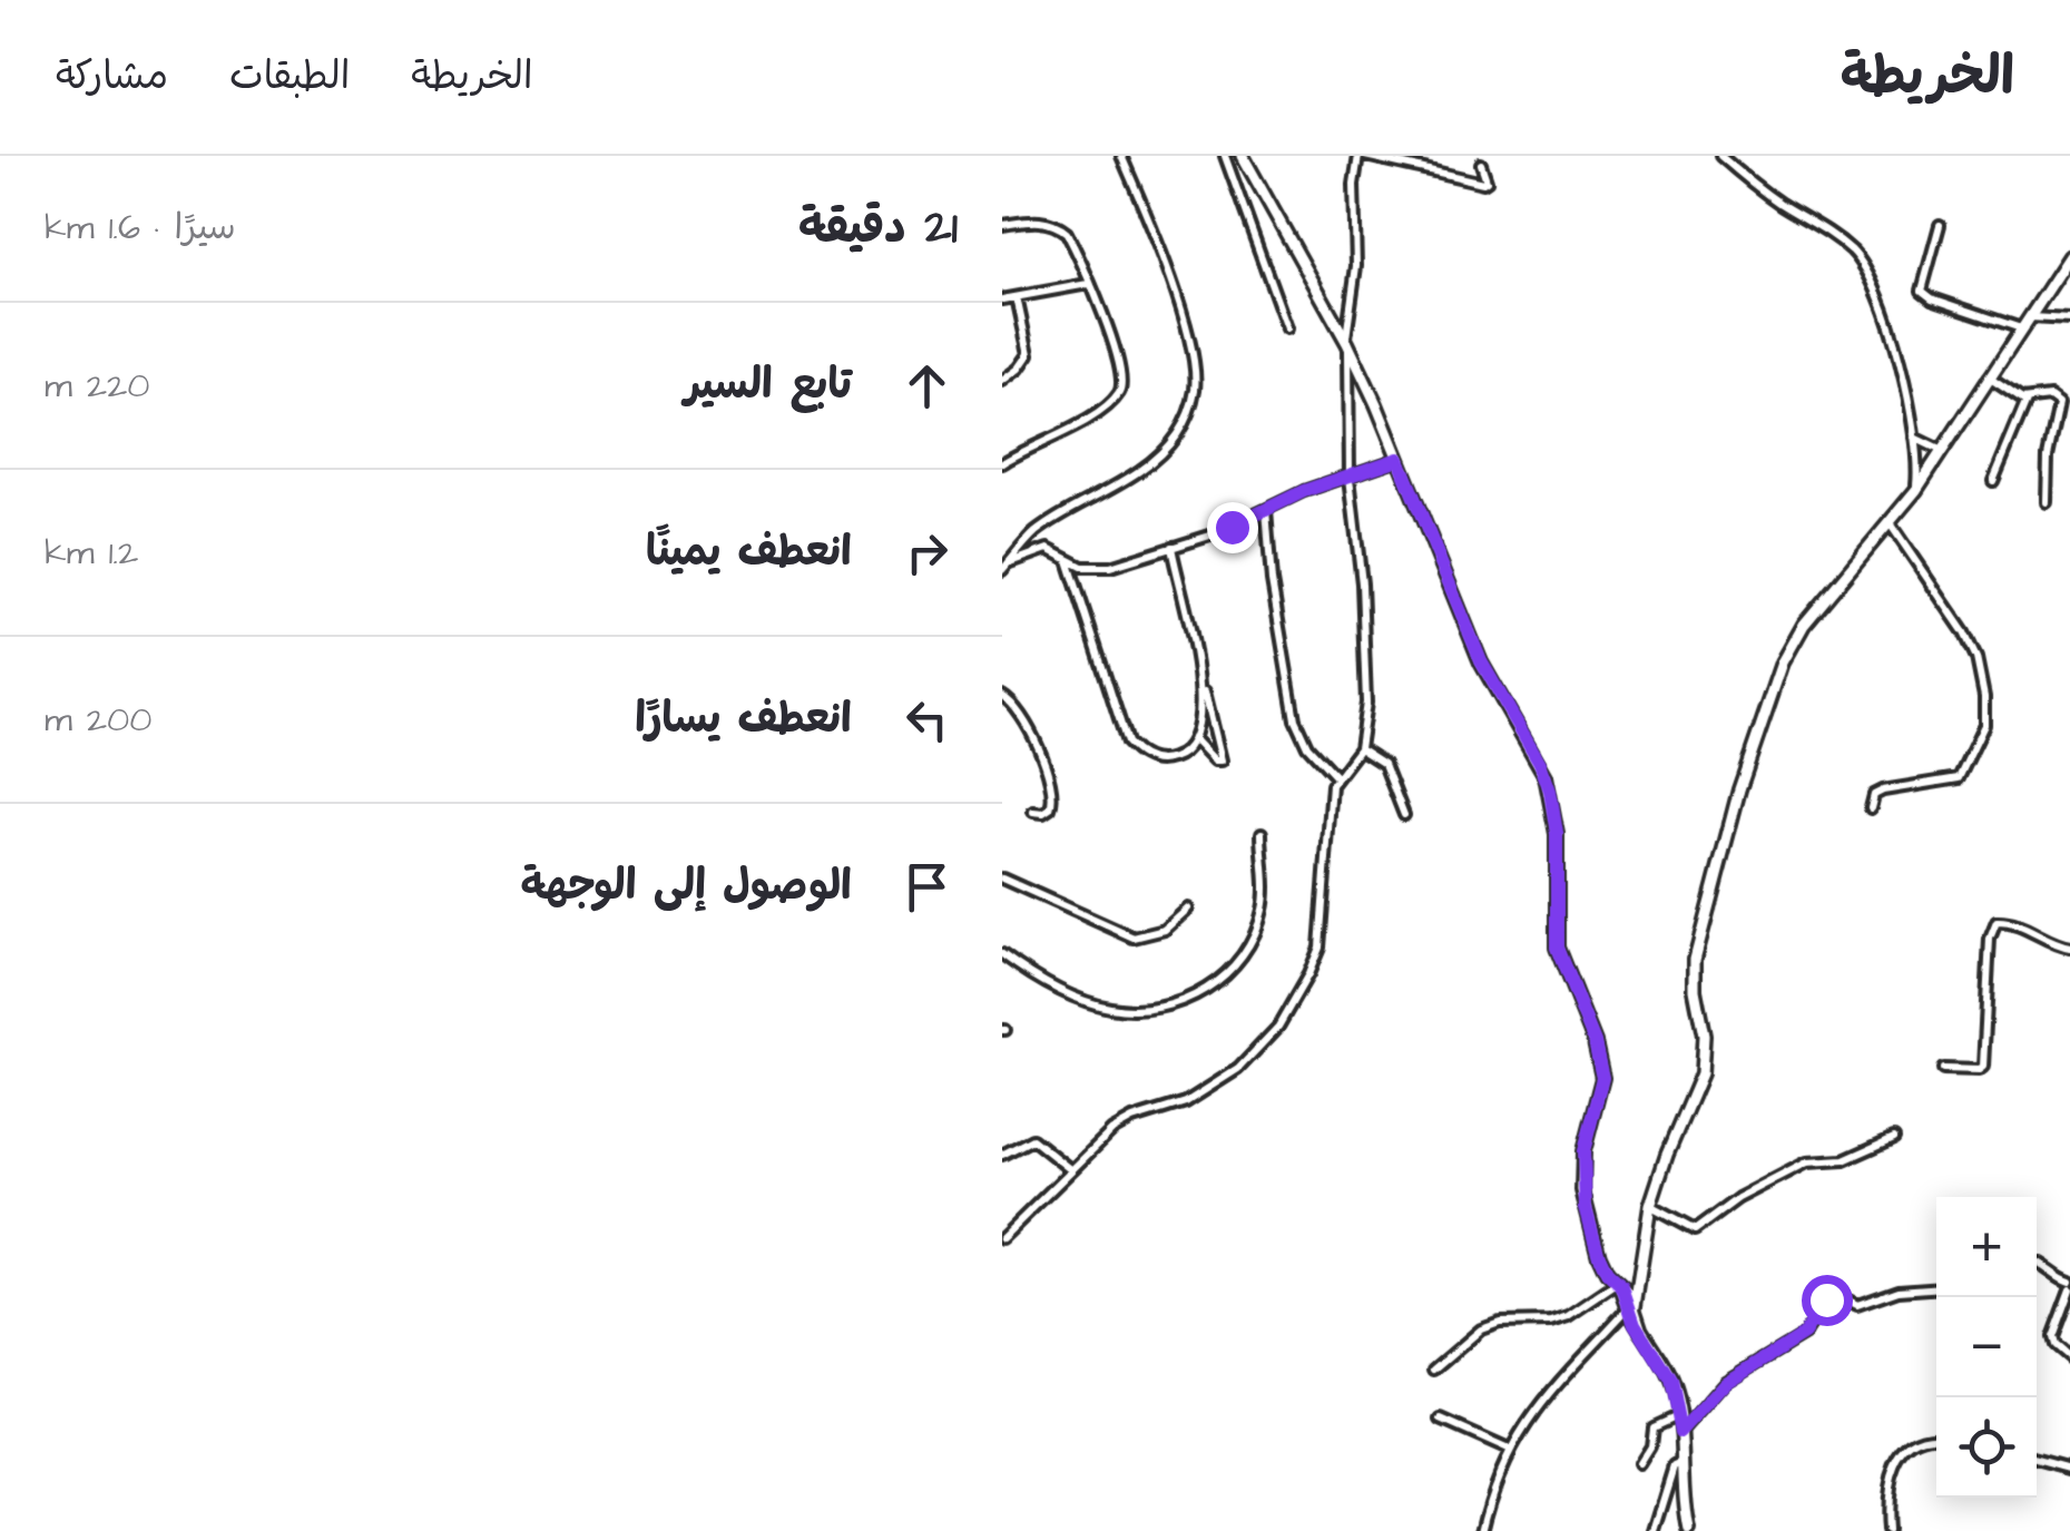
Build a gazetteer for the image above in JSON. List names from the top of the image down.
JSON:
{
  "page": {
    "header": "الخريطة",
    "nav": ["الخريطة", "الطبقات", "مشاركة"],
    "heading": ["21 دقيقة", "سيرًا · 1.6 km"],
    "list": [
      ["تابع السير", "220 m"],
      ["انعطف يمينًا", "1.2 km"],
      ["انعطف يسارًا", "200 m"],
      "الوصول إلى الوجهة"
    ],
    "map_buttons": ["+", "−"]
  }
}
